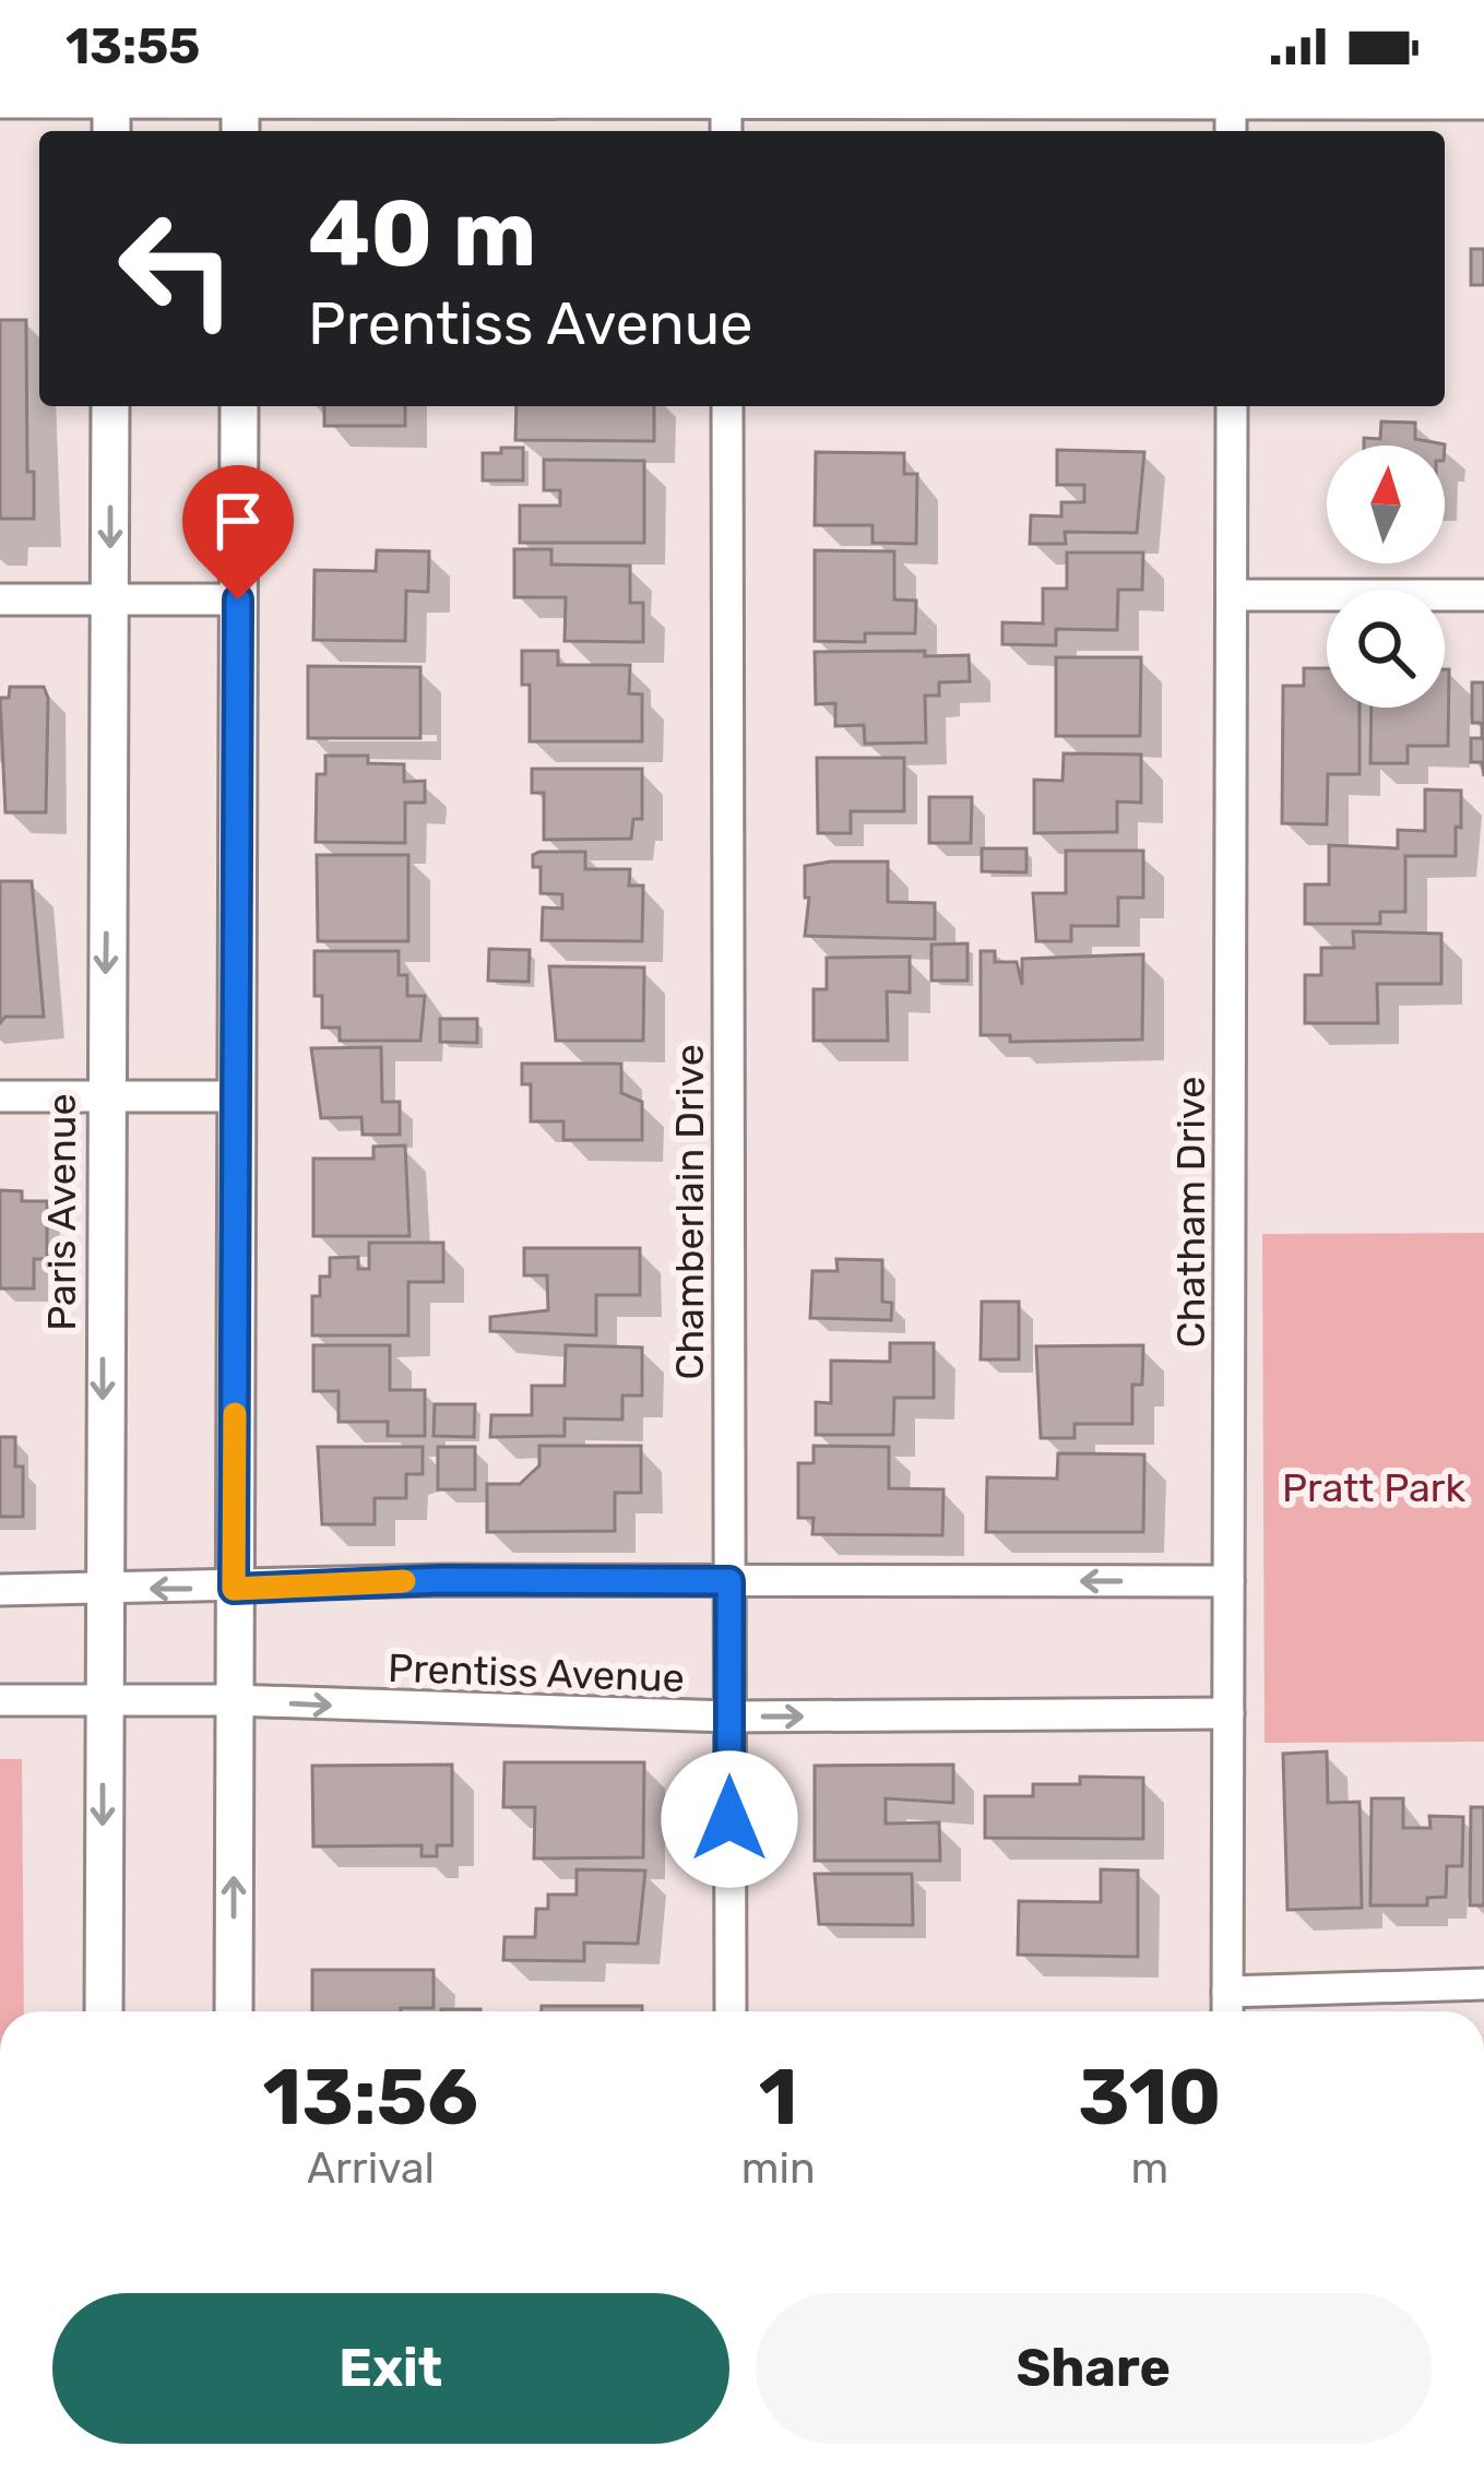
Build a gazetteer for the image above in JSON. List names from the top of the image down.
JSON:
{
  "streets": {
    "street": [
      "Paris Avenue",
      "Chamberlain Drive",
      "Chatham Drive",
      "Prentiss Avenue"
    ]
  },
  "crossings": [
    ["Paris Avenue", "Prentiss Avenue"],
    ["Chamberlain Drive", "Prentiss Avenue"],
    ["Chatham Drive", "Prentiss Avenue"]
  ],
  "parks": ["Pratt Park"],
  "north": "top",
  "page": {
    "status": "13:55",
    "turn": ["40 m", "Prentiss Avenue"],
    "eta": [
      "13:56",
      "Arrival",
      "1",
      "min",
      "310",
      "m"
    ],
    "buttons": ["Exit", "Share"]
  }
}
